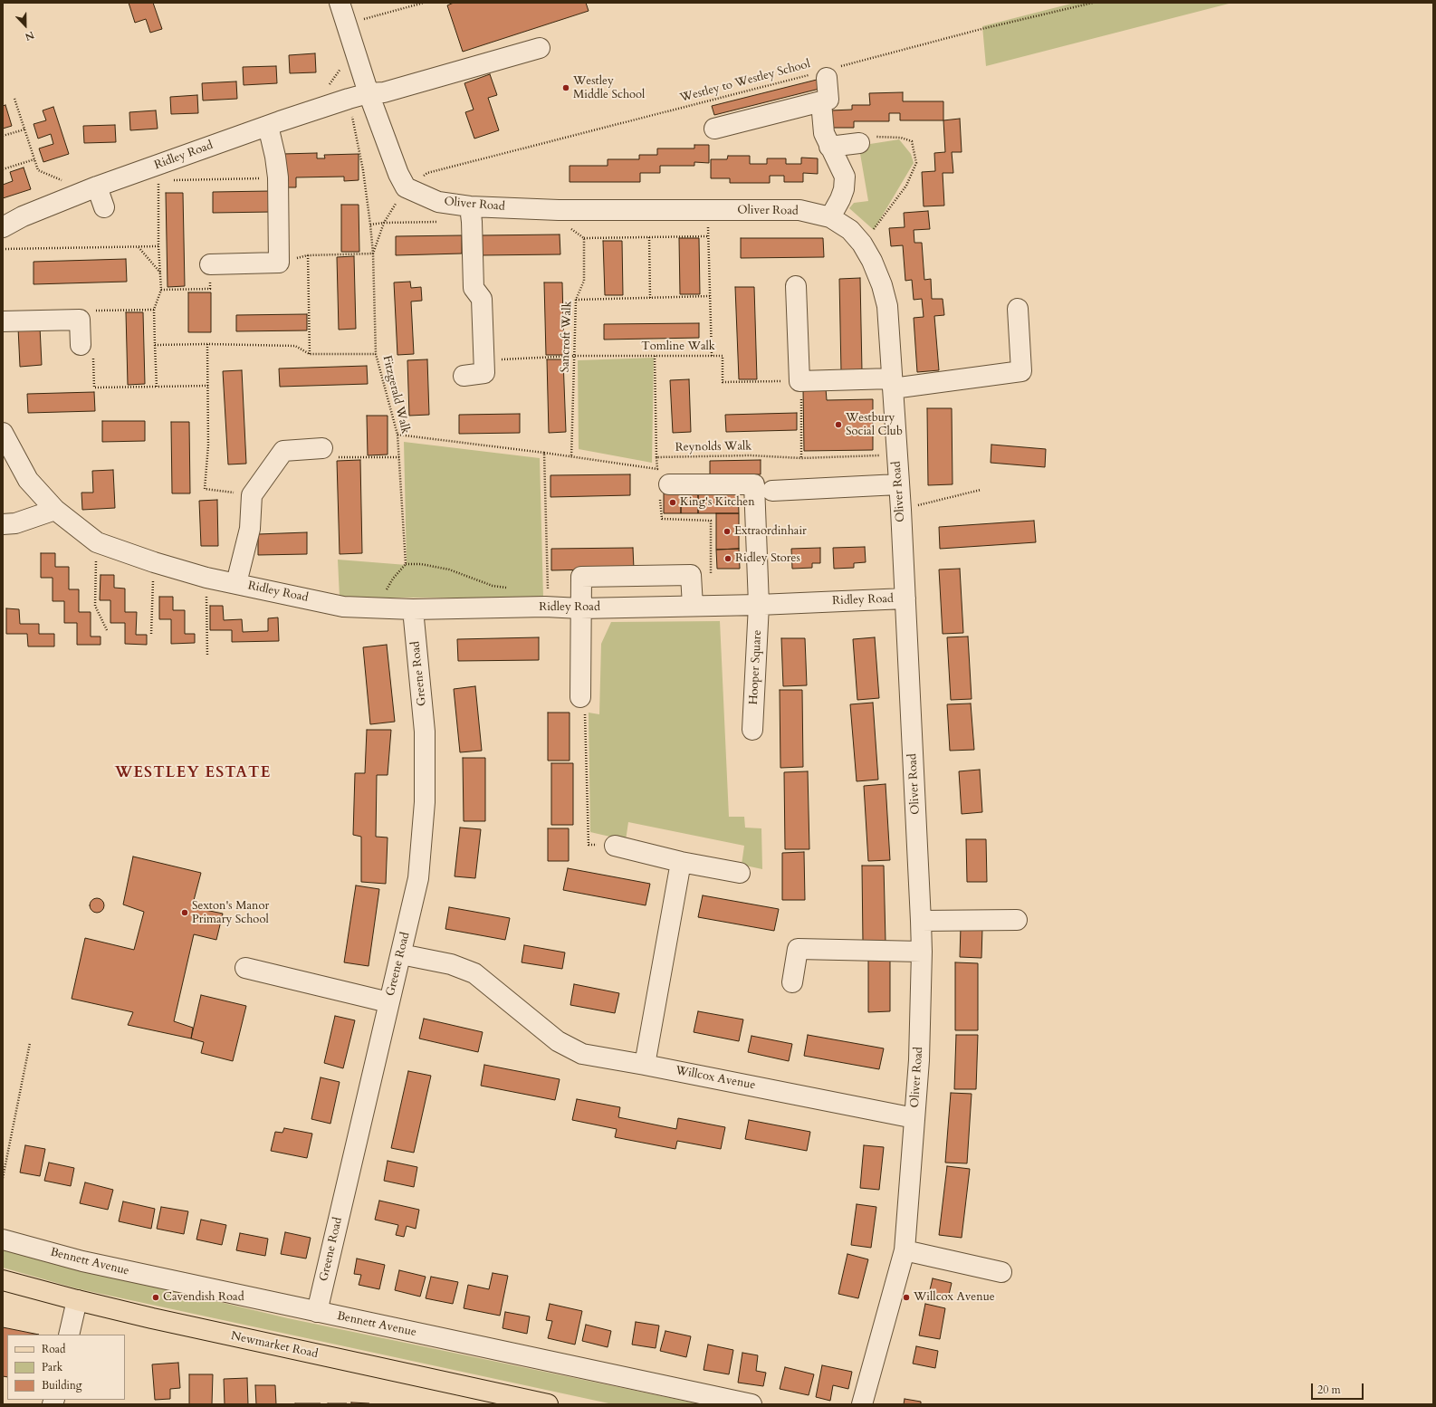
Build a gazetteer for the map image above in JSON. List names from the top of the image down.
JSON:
{
  "streets": {
    "main road": ["Newmarket Road"],
    "street": [
      "Ridley Road",
      "Oliver Road",
      "Hooper Square",
      "Greene Road",
      "Willcox Avenue",
      "Bennett Avenue"
    ],
    "path": [
      "Westley to Westley School",
      "Sancroft Walk",
      "Tomline Walk",
      "Fitzgerald Walk",
      "Reynolds Walk"
    ]
  },
  "crossings": [
    ["Westley to Westley School", "Oliver Road"],
    ["Westley to Westley School", "Fitzgerald Walk"],
    ["Ridley Road", "Oliver Road"],
    ["Ridley Road", "Fitzgerald Walk"],
    ["Ridley Road", "Hooper Square"],
    ["Ridley Road", "Greene Road"],
    ["Oliver Road", "Fitzgerald Walk"],
    ["Oliver Road", "Reynolds Walk"],
    ["Oliver Road", "Willcox Avenue"],
    ["Sancroft Walk", "Tomline Walk"],
    ["Greene Road", "Willcox Avenue"],
    ["Greene Road", "Bennett Avenue"]
  ],
  "districts": ["WESTLEY ESTATE"],
  "places": [
    "Westley Middle School",
    "Westbury Social Club",
    "King's Kitchen",
    "Extraordinhair",
    "Ridley Stores",
    "Sexton's Manor Primary School",
    "Cavendish Road",
    "Willcox Avenue"
  ],
  "legend": ["Road", "Park", "Building"],
  "scale_bar": "20 m",
  "north": "bottom"
}
